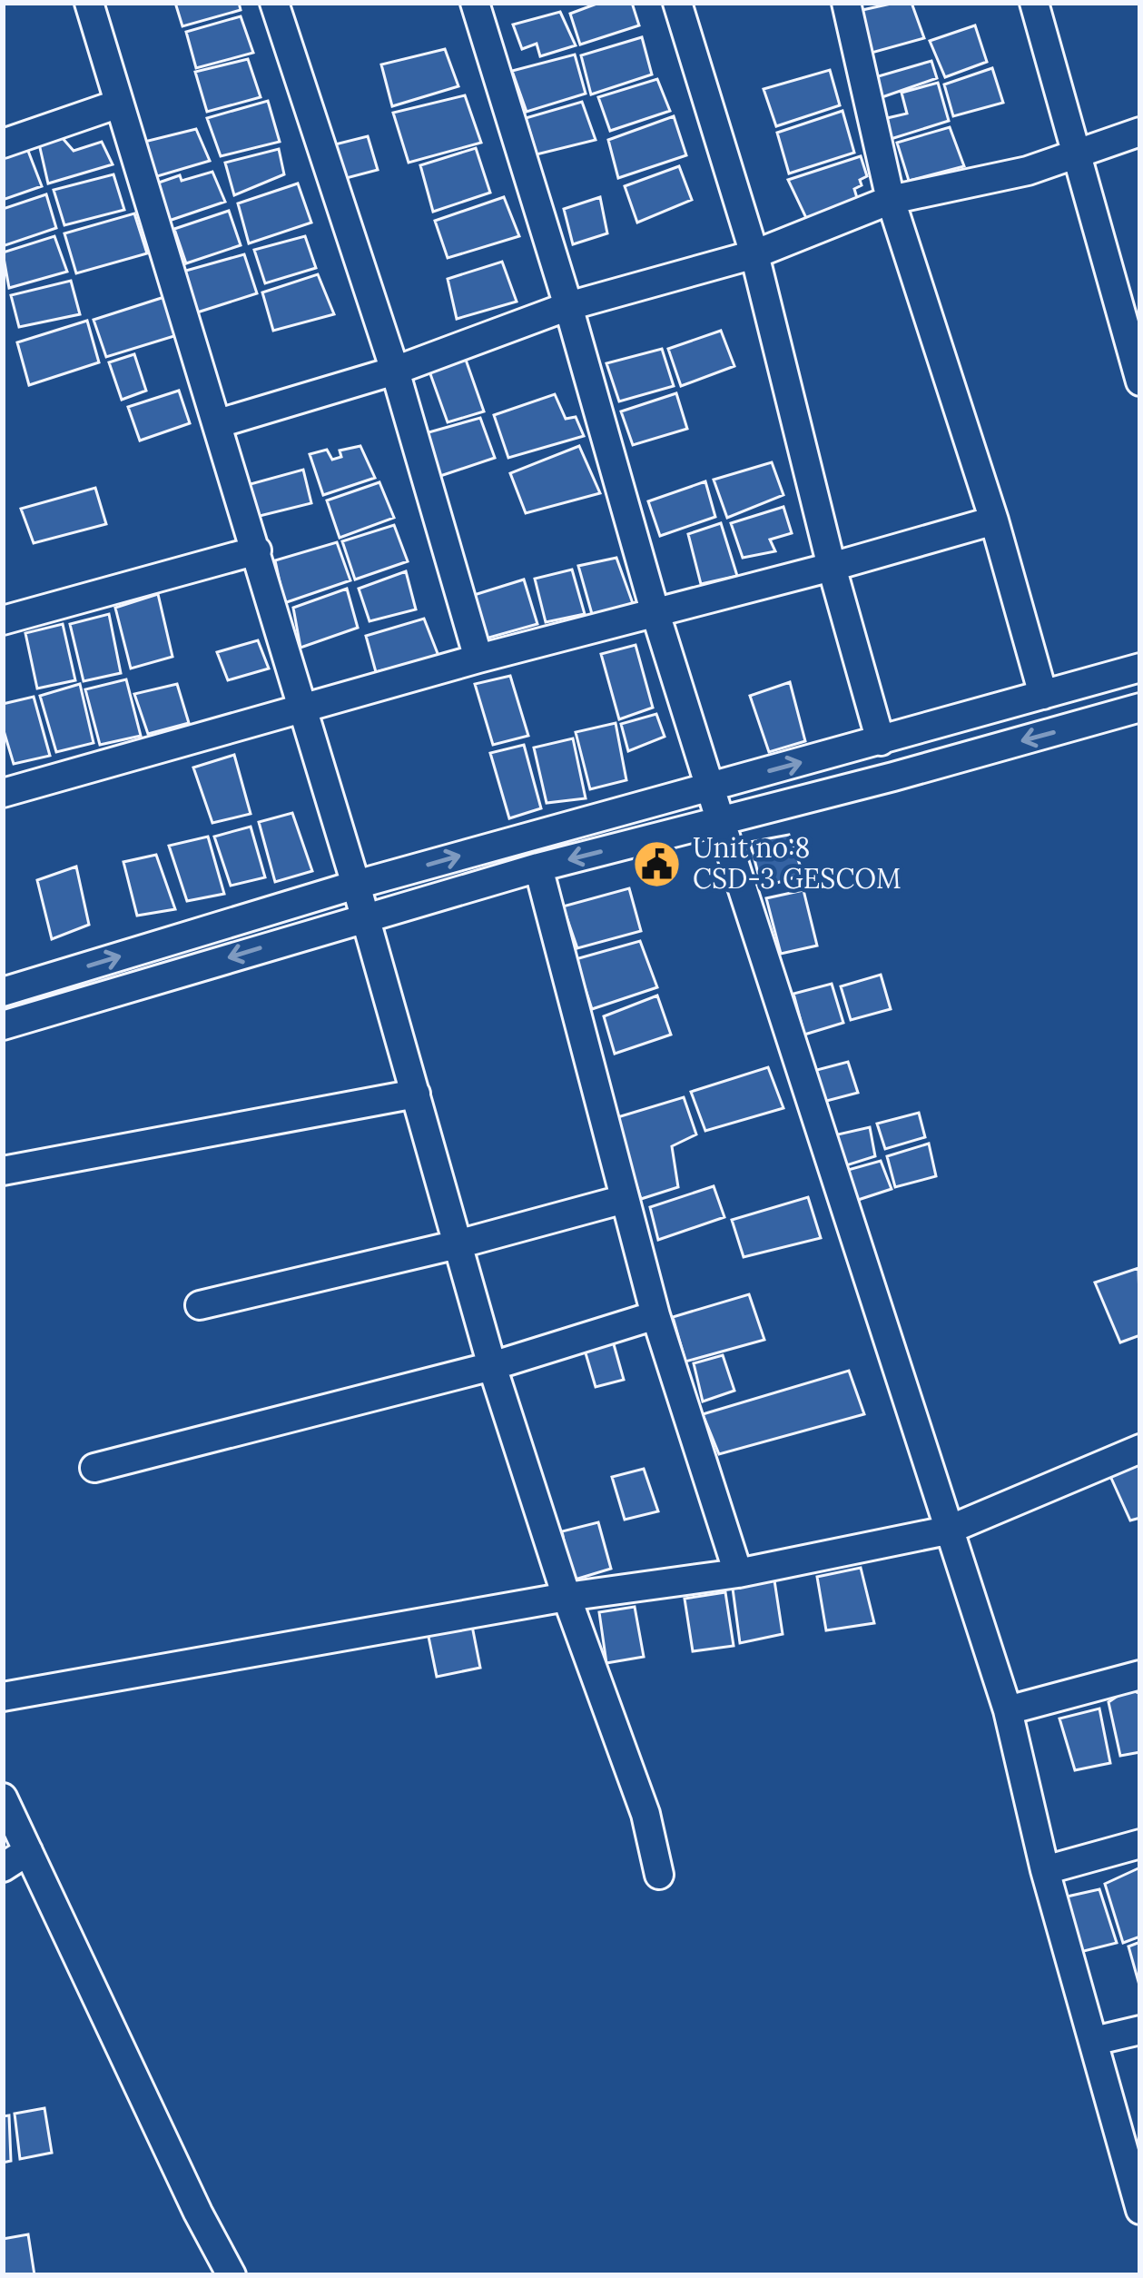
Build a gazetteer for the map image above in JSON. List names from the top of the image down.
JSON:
{
  "places": {
    "public building": ["Unit no:8 CSD-3 GESCOM"]
  }
}
